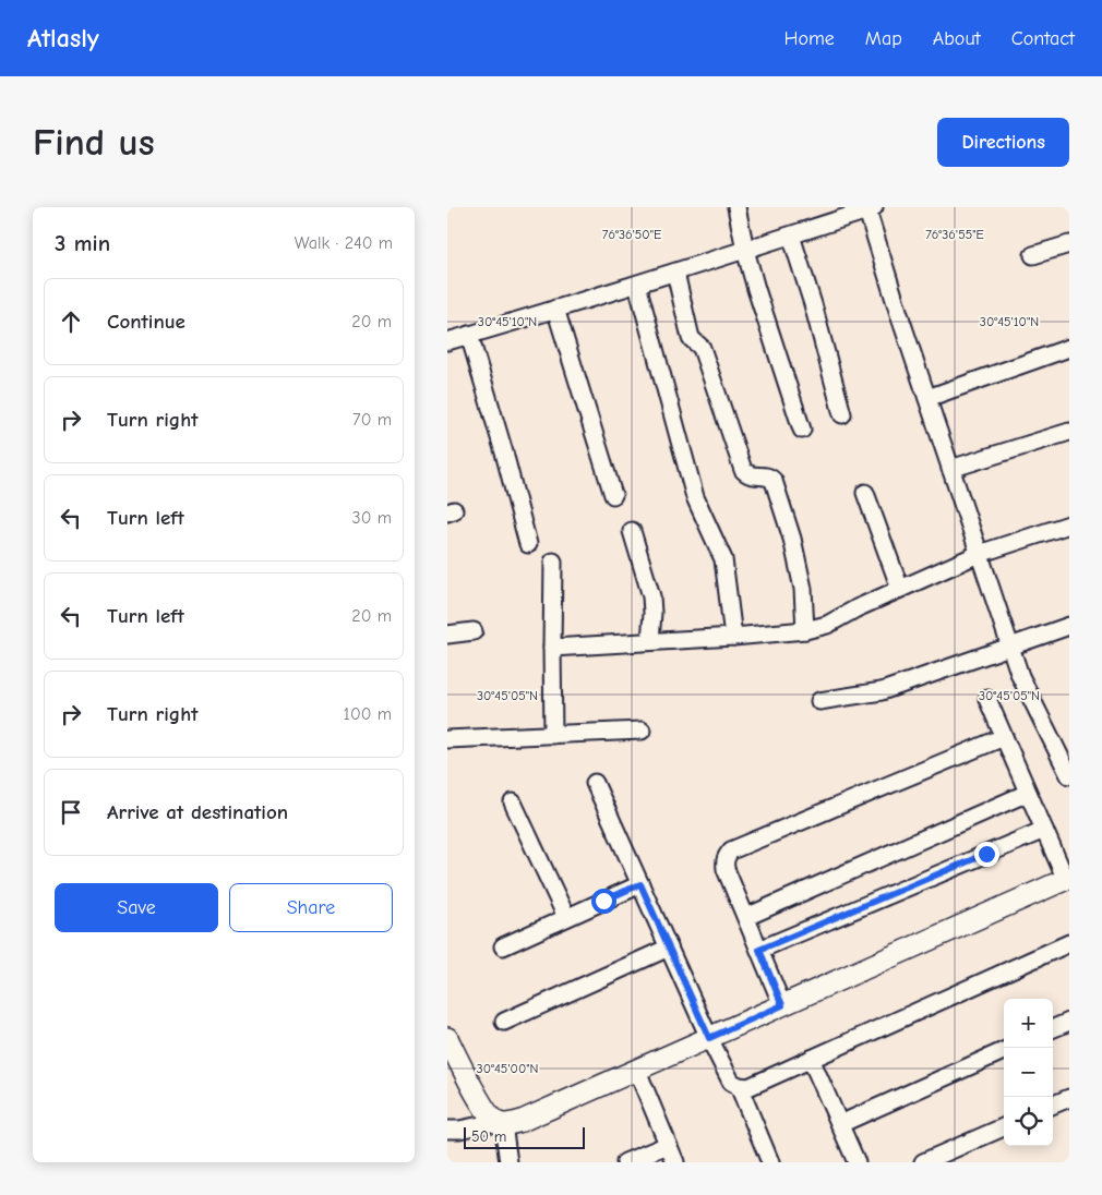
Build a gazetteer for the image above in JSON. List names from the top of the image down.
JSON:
{
  "scale_bar": "50 m",
  "page": {
    "header": "Atlasly",
    "nav": [
      "Home",
      "Map",
      "About",
      "Contact"
    ],
    "buttons": [
      "Directions",
      ["Save", "Share"]
    ],
    "title": "Find us",
    "heading": ["3 min", "Walk · 240 m"],
    "list": [
      ["Continue", "20 m"],
      ["Turn right", "70 m"],
      ["Turn left", "30 m"],
      ["Turn left", "20 m"],
      ["Turn right", "100 m"],
      "Arrive at destination"
    ],
    "map_buttons": ["+", "−"],
    "scale": "50 m"
  },
  "coordinates": [
    "76°36'50\"E",
    "76°36'55\"E",
    "30°45'10\"N",
    "30°45'05\"N",
    "30°45'00\"N"
  ]
}
